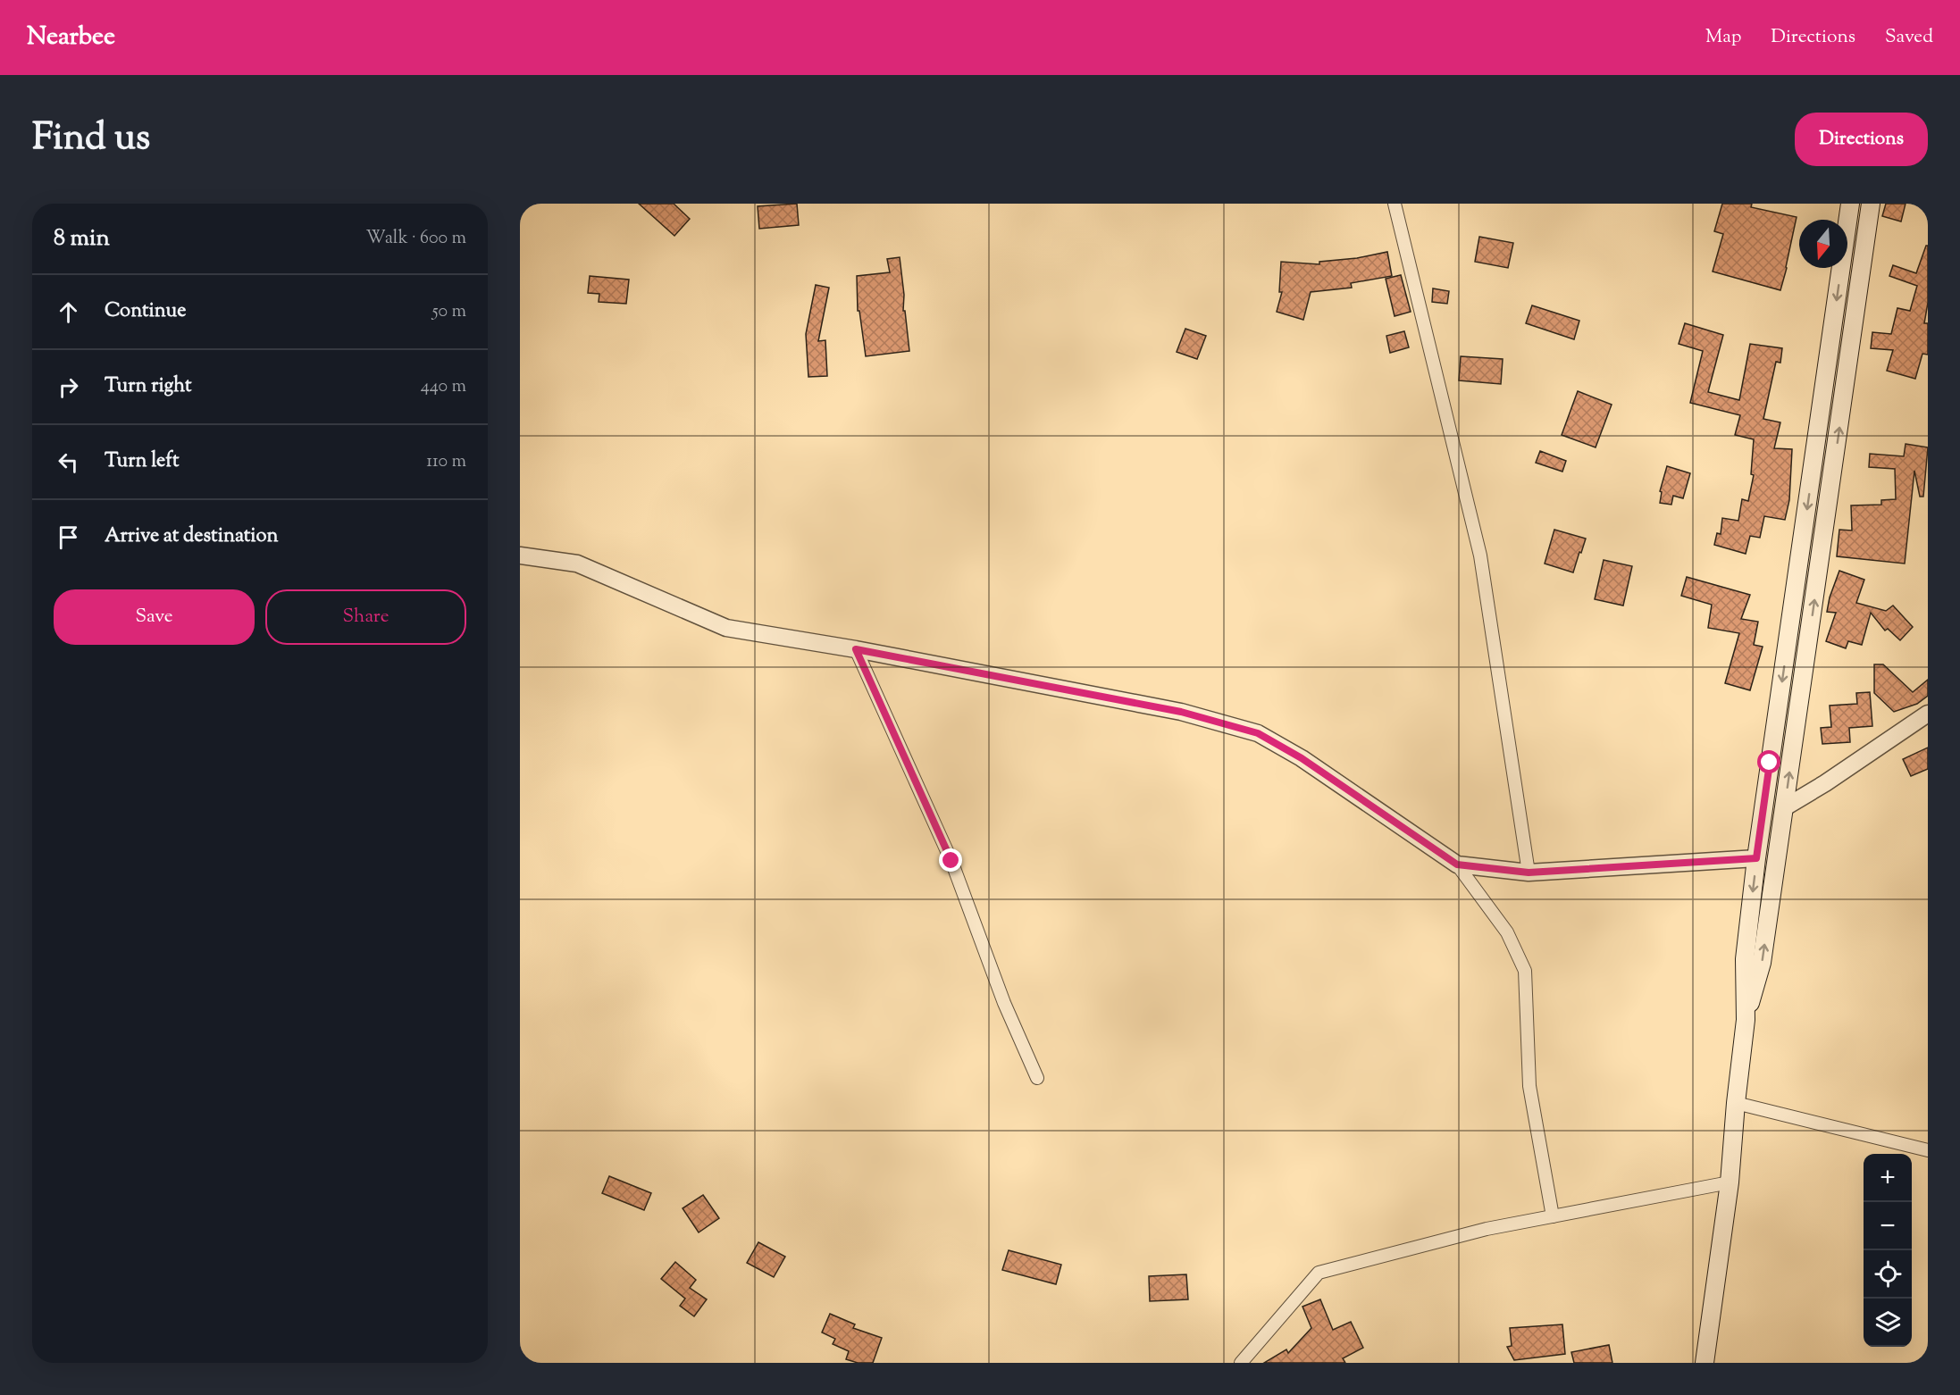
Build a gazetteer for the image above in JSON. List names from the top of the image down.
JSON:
{
  "north": "bottom",
  "page": {
    "header": "Nearbee",
    "nav": ["Map", "Directions", "Saved"],
    "title": "Find us",
    "buttons": [
      "Directions",
      ["Save", "Share"]
    ],
    "heading": ["8 min", "Walk · 600 m"],
    "list": [
      ["Continue", "50 m"],
      ["Turn right", "440 m"],
      ["Turn left", "110 m"],
      "Arrive at destination"
    ],
    "map_buttons": ["+", "−"]
  }
}
